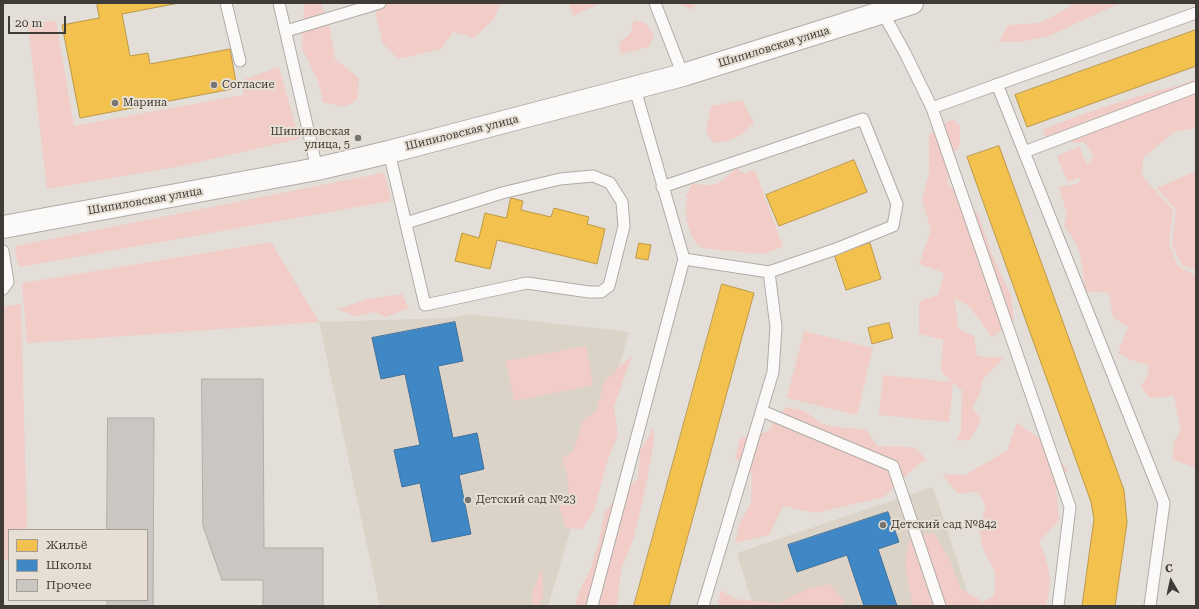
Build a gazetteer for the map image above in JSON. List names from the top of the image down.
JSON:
{
  "streets": {
    "main road": ["Шипиловская улица"]
  },
  "places": [
    "Согласие",
    "Марина",
    "Шипиловская улица, 5",
    "Детский сад №23",
    "Детский сад №842"
  ],
  "legend": ["Жильё", "Школы", "Прочее"],
  "scale_bar": "20 m",
  "north": "top"
}
